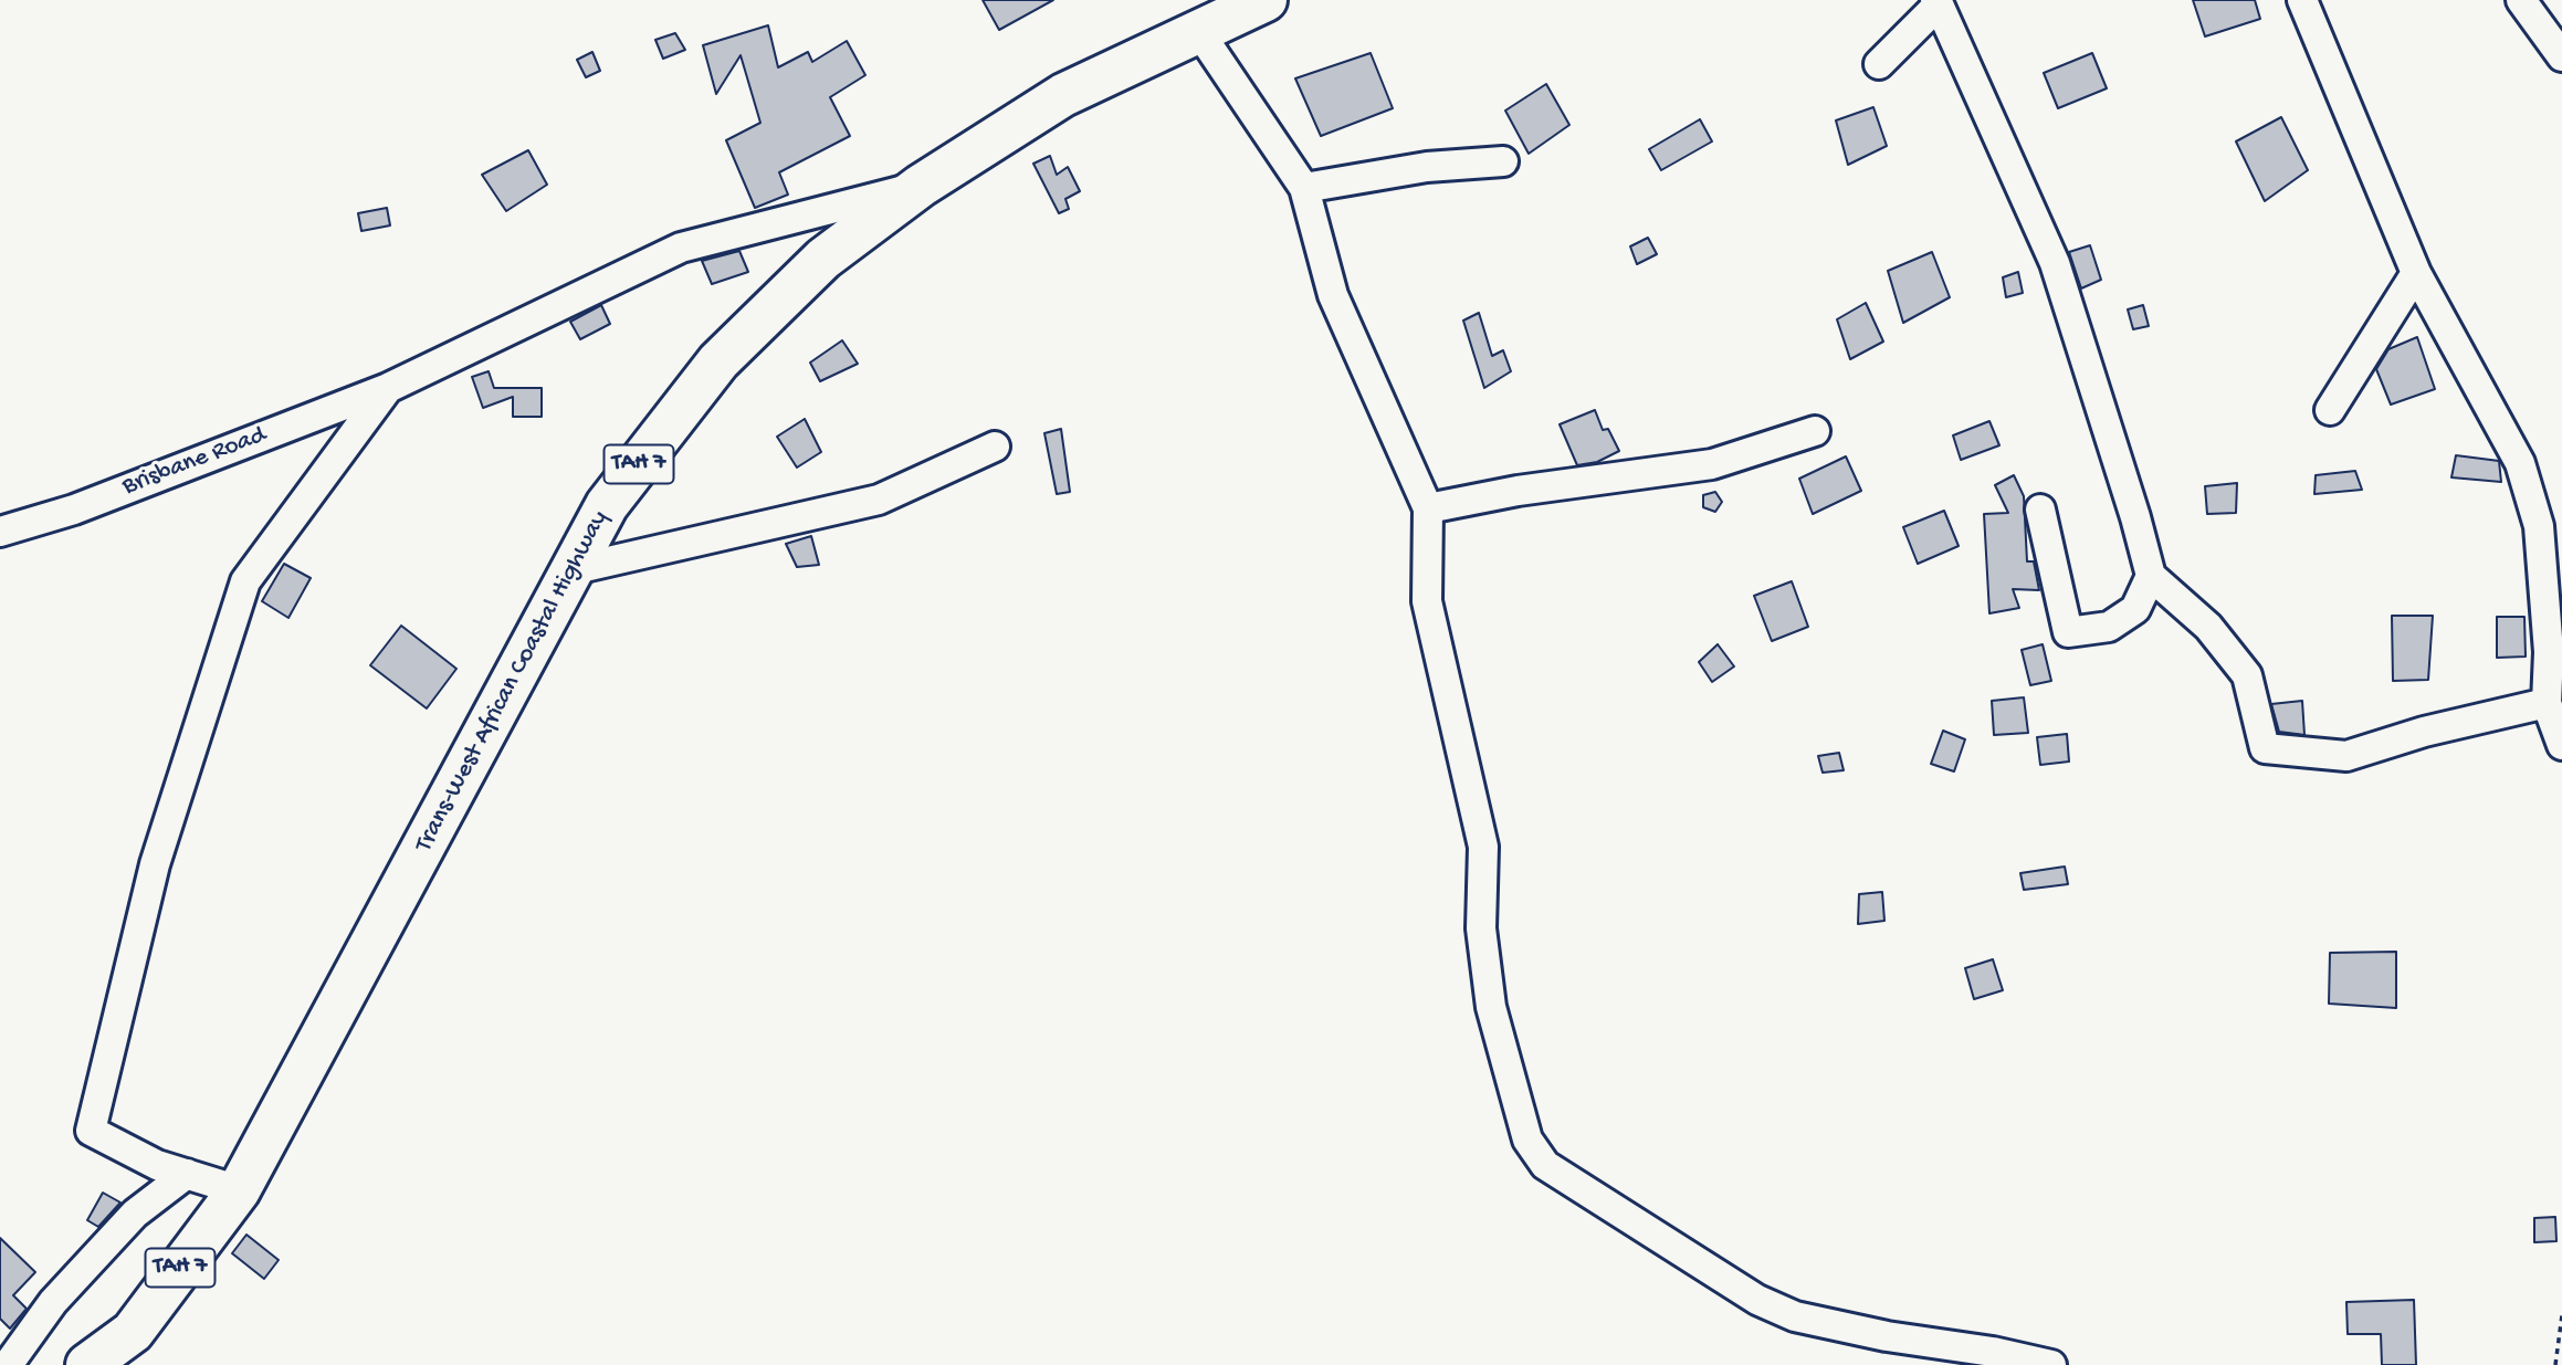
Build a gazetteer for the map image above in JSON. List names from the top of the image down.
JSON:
{
  "streets": {
    "highway": ["TAH 7", "Trans-West African Coastal Highway"],
    "street": ["Brisbane Road"]
  },
  "crossings": [
    ["Brisbane Road", "Trans-West African Coastal Highway"]
  ]
}
